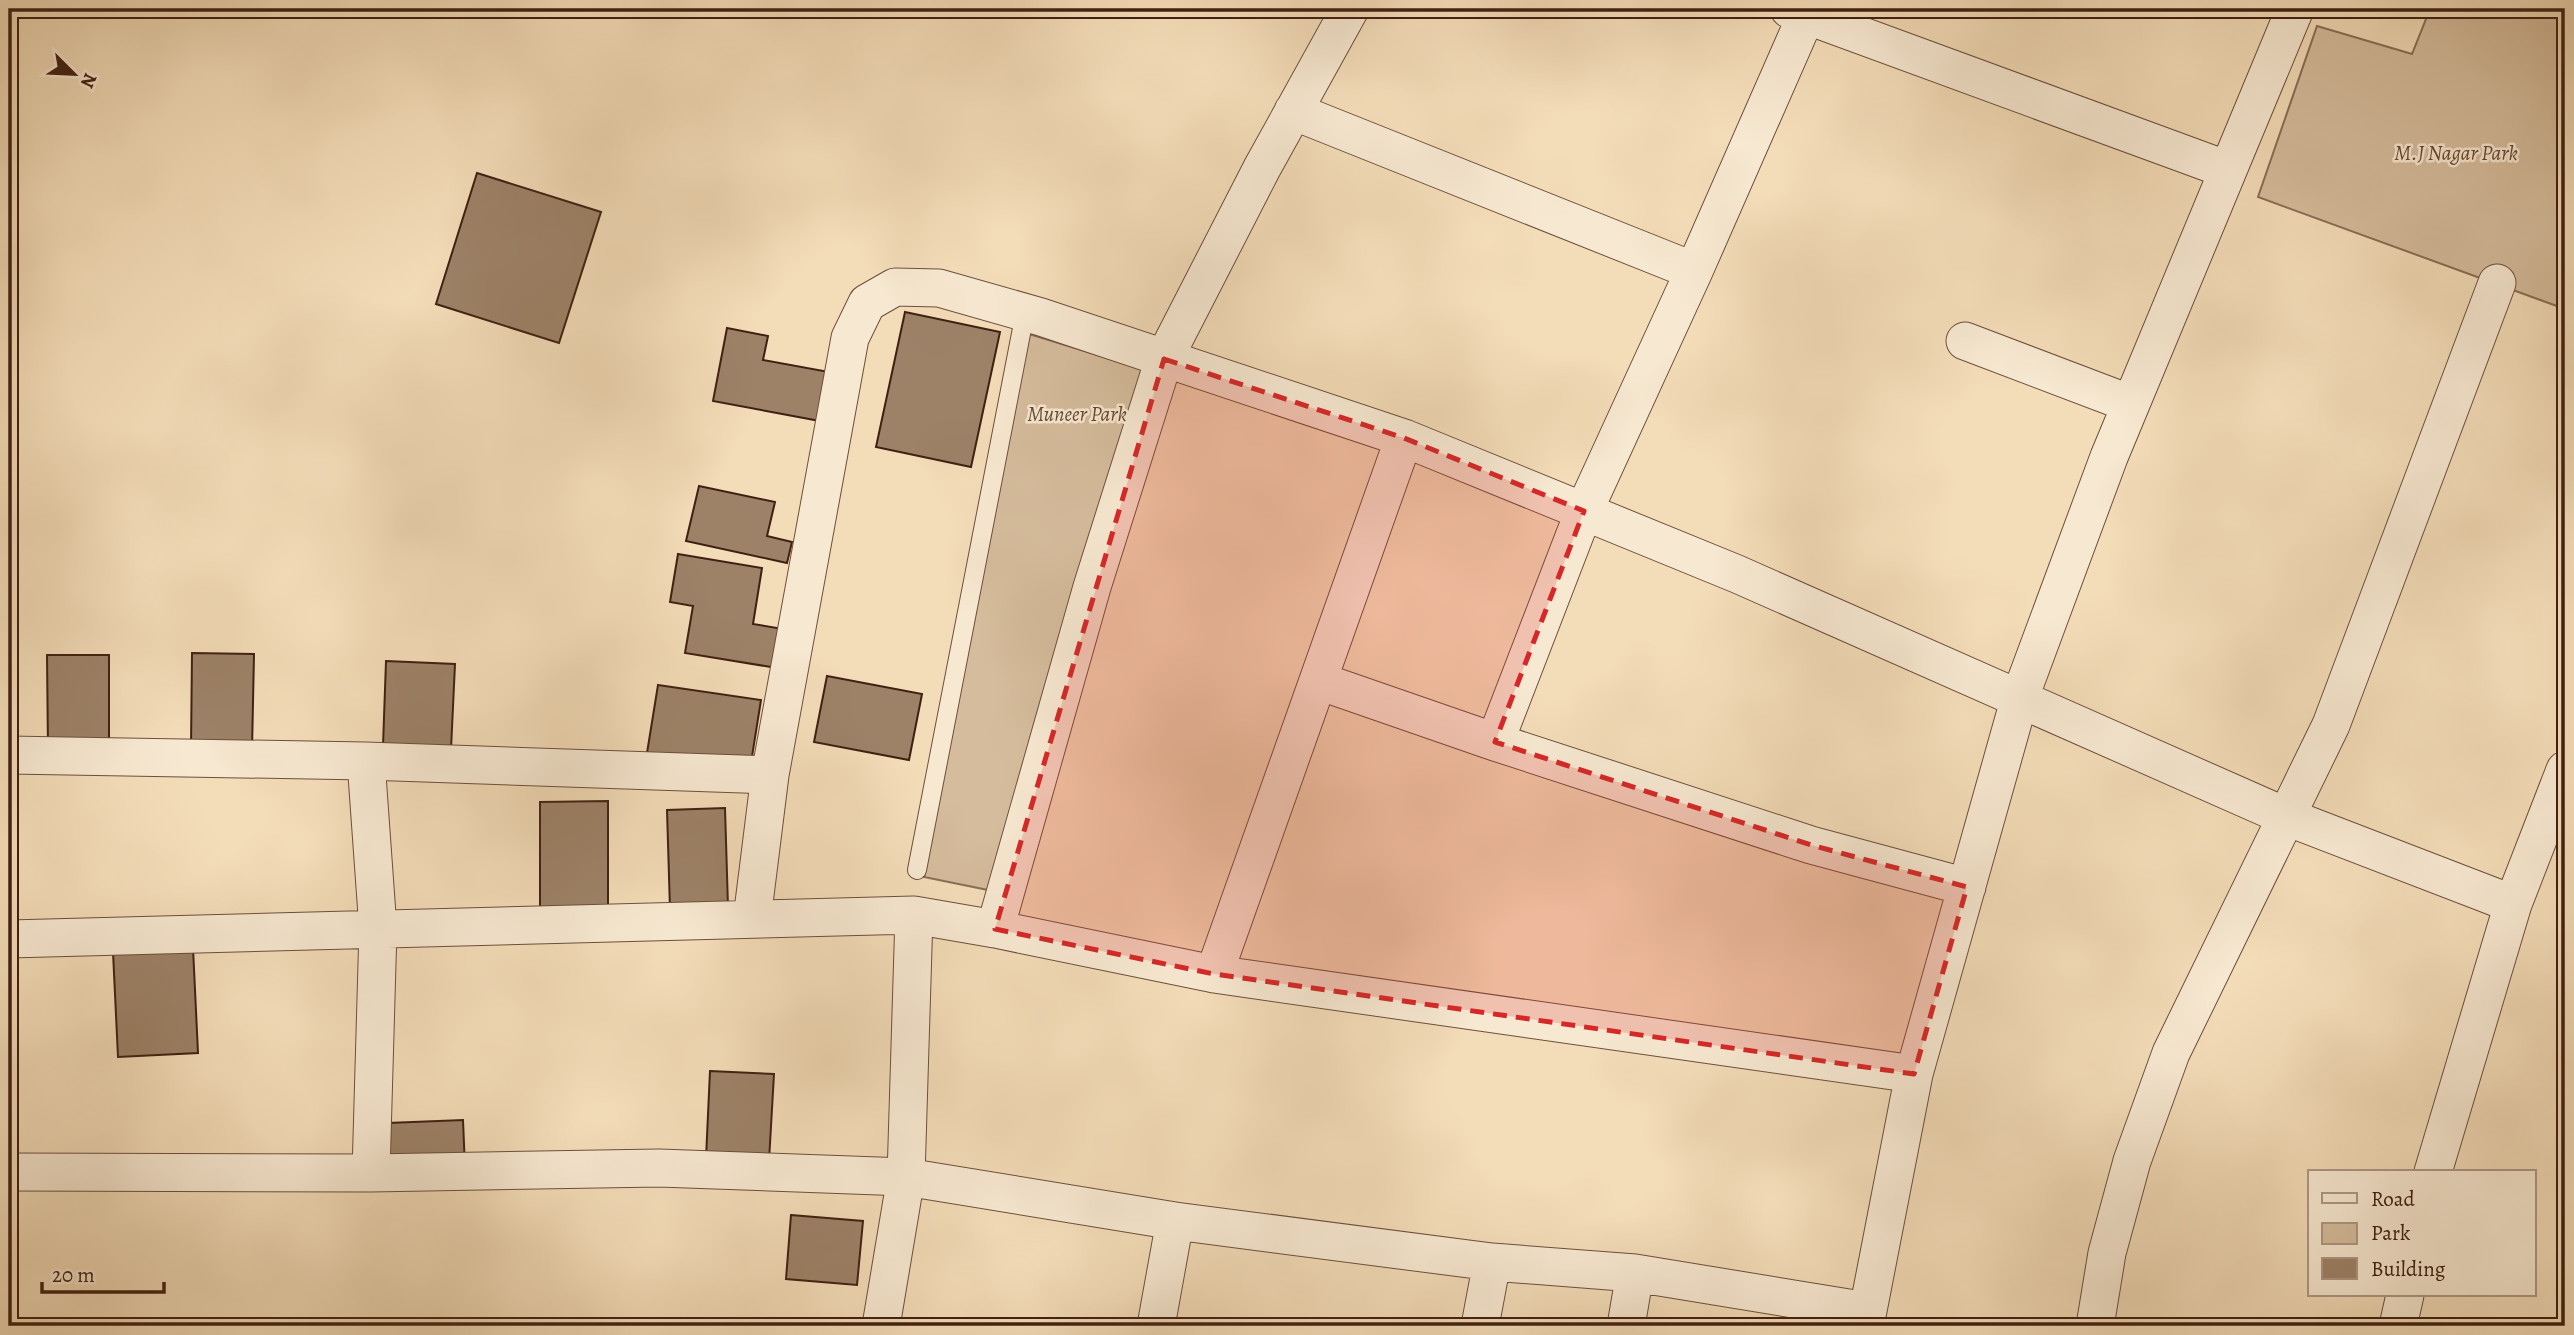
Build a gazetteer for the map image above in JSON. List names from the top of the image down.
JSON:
{
  "parks": ["M.J Nagar Park", "Muneer Park"],
  "legend": ["Road", "Park", "Building"],
  "scale_bar": "20 m",
  "north": "bottom right"
}
